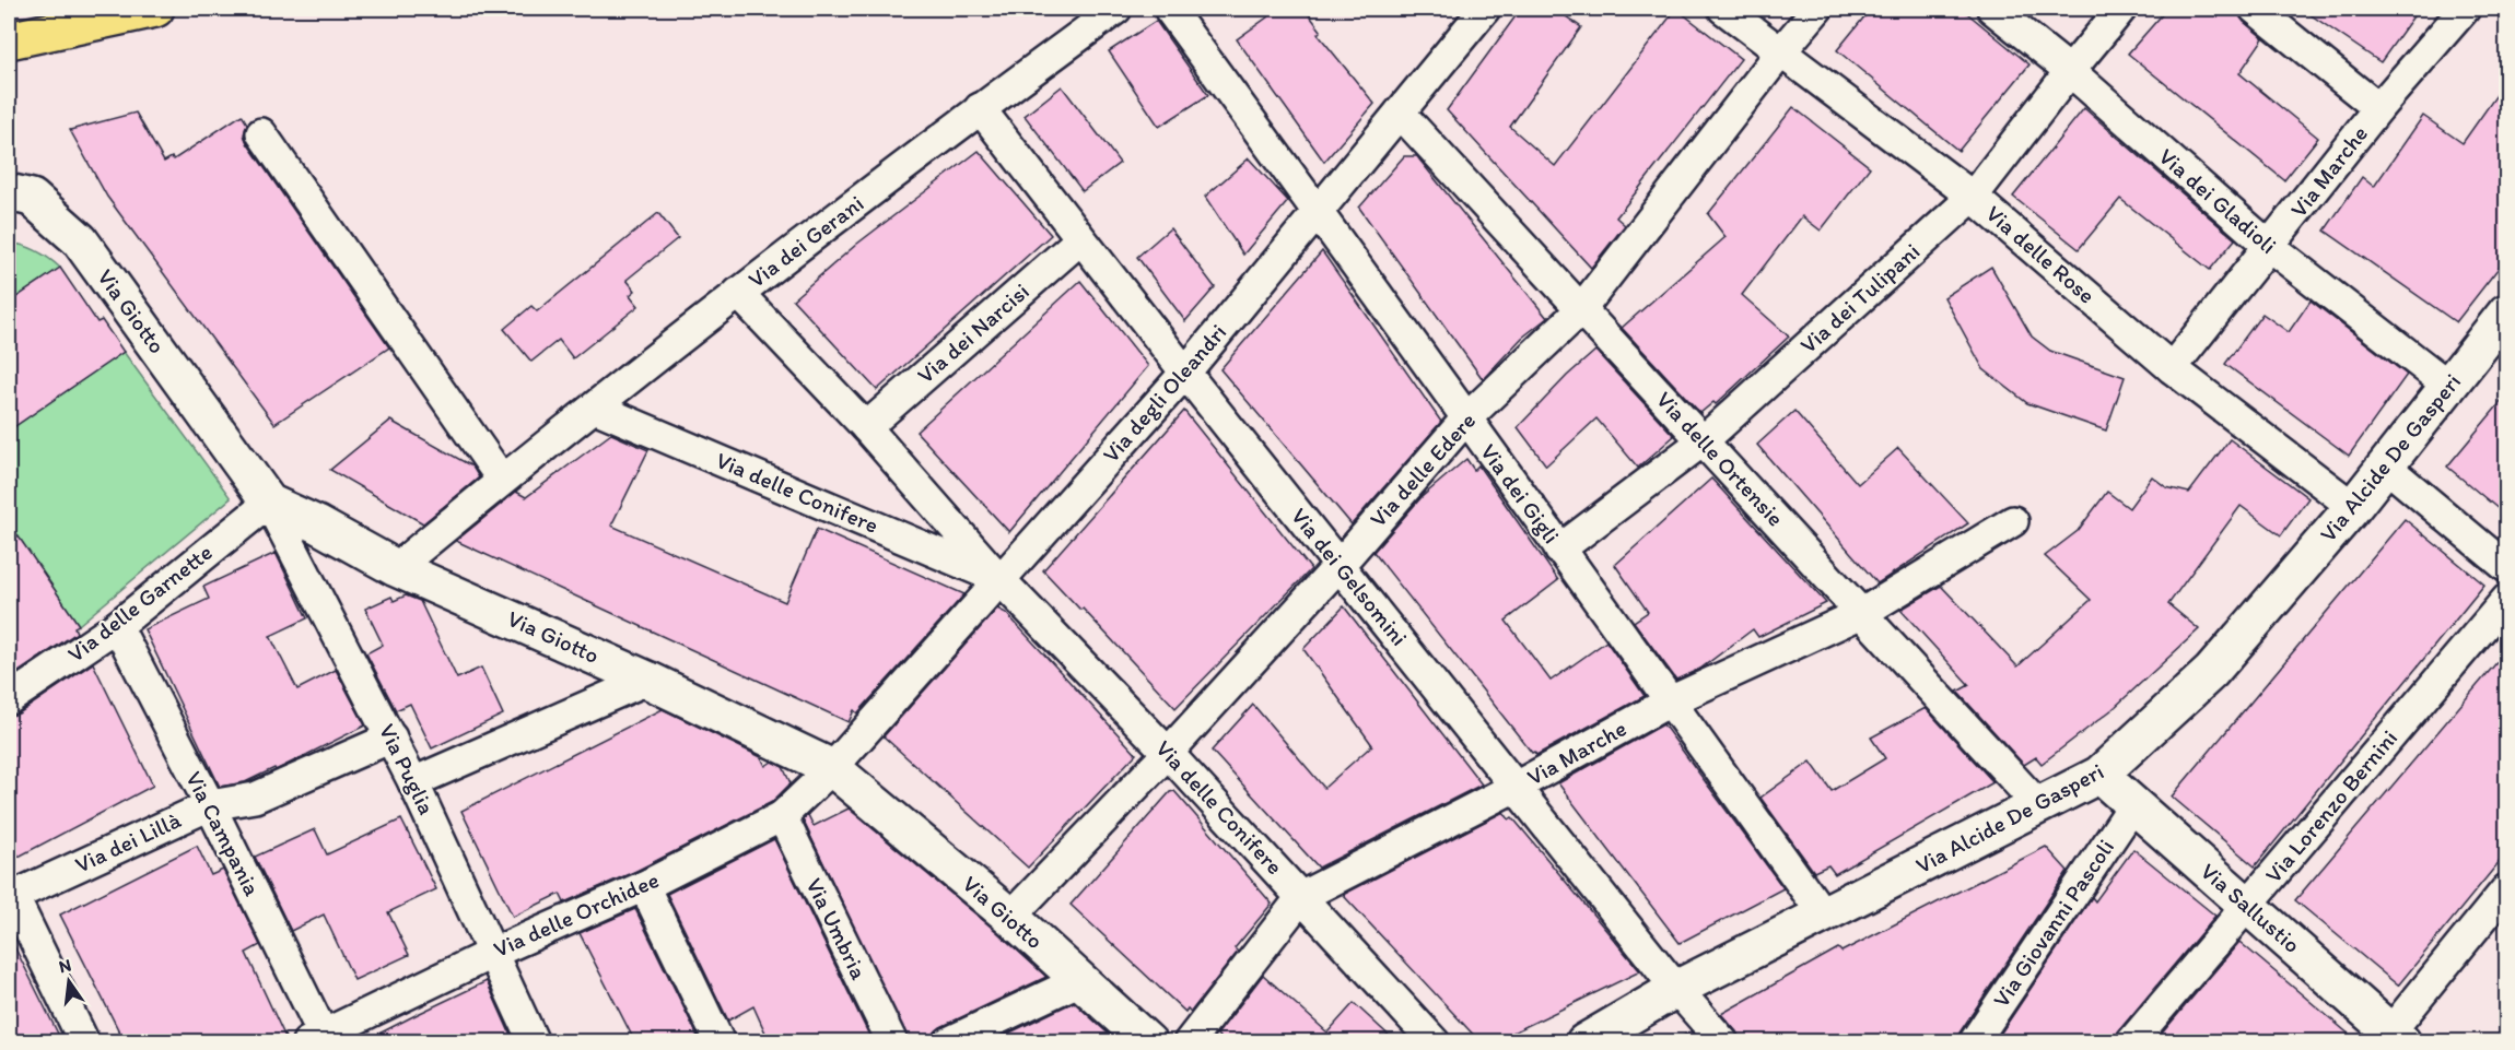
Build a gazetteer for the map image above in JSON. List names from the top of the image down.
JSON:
{
  "streets": {
    "street": [
      "Via Marche",
      "Via dei Gladioli",
      "Via dei Gerani",
      "Via delle Rose",
      "Via dei Tulipani",
      "Via Giotto",
      "Via dei Narcisi",
      "Via degli Oleandri",
      "Via Alcide De Gasperi",
      "Via delle Ortensie",
      "Via delle Edere",
      "Via delle Conifere",
      "Via dei Gigli",
      "Via dei Gelsomini",
      "Via delle Garnette",
      "Via Puglia",
      "Via Lorenzo Bernini",
      "Via Campania",
      "Via dei Lillà",
      "Via Sallustio",
      "Via delle Orchidee",
      "Via Giovanni Pascoli",
      "Via Umbria"
    ]
  },
  "crossings": [
    ["Via Marche", "Via dei Gladioli"],
    ["Via Marche", "Via delle Rose"],
    ["Via Marche", "Via delle Ortensie"],
    ["Via Marche", "Via delle Conifere"],
    ["Via Marche", "Via dei Gigli"],
    ["Via Marche", "Via dei Gelsomini"],
    ["Via dei Gladioli", "Via dei Tulipani"],
    ["Via dei Gladioli", "Via Alcide De Gasperi"],
    ["Via dei Gerani", "Via Giotto"],
    ["Via dei Gerani", "Via delle Conifere"],
    ["Via dei Gerani", "Via dei Gelsomini"],
    ["Via delle Rose", "Via dei Tulipani"],
    ["Via delle Rose", "Via Alcide De Gasperi"],
    ["Via delle Rose", "Via delle Edere"],
    ["Via dei Tulipani", "Via delle Ortensie"],
    ["Via dei Tulipani", "Via dei Gigli"],
    ["Via Giotto", "Via degli Oleandri"],
    ["Via Giotto", "Via delle Edere"],
    ["Via Giotto", "Via delle Garnette"],
    ["Via Giotto", "Via Puglia"],
    ["Via Giotto", "Via delle Orchidee"],
    ["Via dei Narcisi", "Via delle Conifere"],
    ["Via dei Narcisi", "Via dei Gelsomini"],
    ["Via degli Oleandri", "Via delle Ortensie"],
    ["Via degli Oleandri", "Via delle Conifere"],
    ["Via degli Oleandri", "Via dei Gigli"],
    ["Via degli Oleandri", "Via dei Gelsomini"],
    ["Via degli Oleandri", "Via delle Orchidee"],
    ["Via Alcide De Gasperi", "Via delle Ortensie"],
    ["Via Alcide De Gasperi", "Via dei Gigli"],
    ["Via Alcide De Gasperi", "Via dei Gelsomini"],
    ["Via Alcide De Gasperi", "Via Sallustio"],
    ["Via delle Ortensie", "Via delle Edere"],
    ["Via delle Edere", "Via delle Conifere"],
    ["Via delle Edere", "Via dei Gigli"],
    ["Via delle Edere", "Via dei Gelsomini"],
    ["Via delle Garnette", "Via Puglia"],
    ["Via delle Garnette", "Via Campania"],
    ["Via Puglia", "Via dei Lillà"],
    ["Via Puglia", "Via delle Orchidee"],
    ["Via Lorenzo Bernini", "Via Sallustio"],
    ["Via Campania", "Via dei Lillà"],
    ["Via Campania", "Via delle Orchidee"],
    ["Via Sallustio", "Via Giovanni Pascoli"],
    ["Via delle Orchidee", "Via Umbria"]
  ],
  "north": "top"
}
